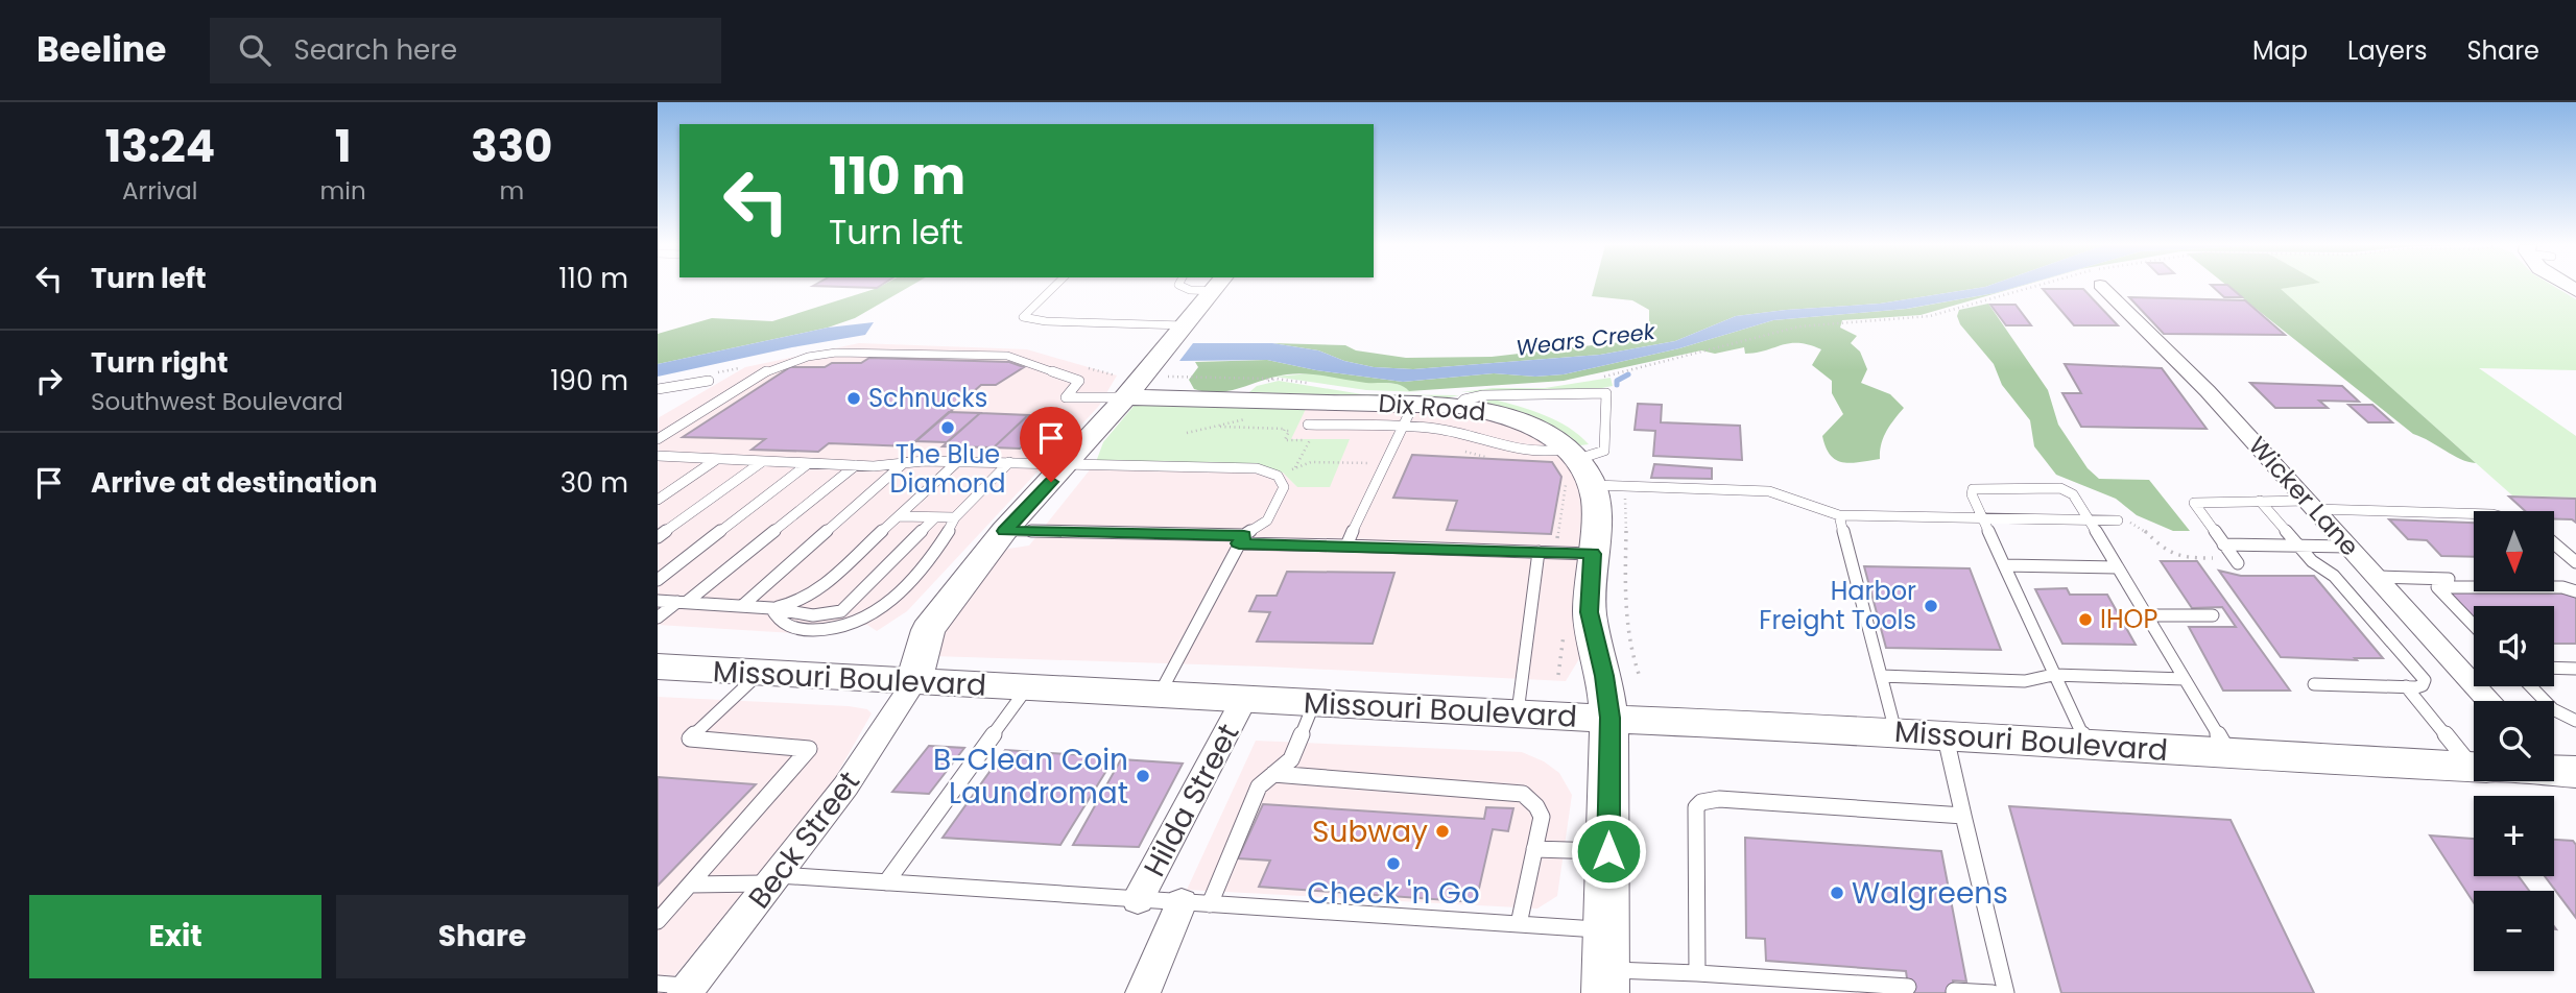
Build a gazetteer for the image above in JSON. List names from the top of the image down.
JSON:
{
  "streets": {
    "main road": ["Dix Road", "Missouri Boulevard"],
    "street": ["Wicker Lane", "Hilda Street", "Beck Street"]
  },
  "crossings": [
    ["Missouri Boulevard", "Hilda Street"],
    ["Missouri Boulevard", "Beck Street"]
  ],
  "water": ["Wears Creek"],
  "places": [
    "Schnucks",
    "The Blue Diamond",
    "Harbor Freight Tools",
    "IHOP",
    "B-Clean Coin Laundromat",
    "Subway",
    "Check 'n Go",
    "Walgreens"
  ],
  "north": "bottom",
  "page": {
    "header": "Beeline",
    "search": "Search here",
    "nav": ["Map", "Layers", "Share"],
    "eta": [
      "13:24",
      "Arrival",
      "1",
      "min",
      "330",
      "m"
    ],
    "turn": ["110 m", "Turn left"],
    "list": [
      {
        "name": "Turn left",
        "value": "110 m"
      },
      {
        "name": "Turn right",
        "note": "Southwest Boulevard",
        "value": "190 m"
      },
      {
        "name": "Arrive at destination",
        "value": "30 m"
      }
    ],
    "map_buttons": ["+", "−"],
    "buttons": ["Exit", "Share"]
  }
}
